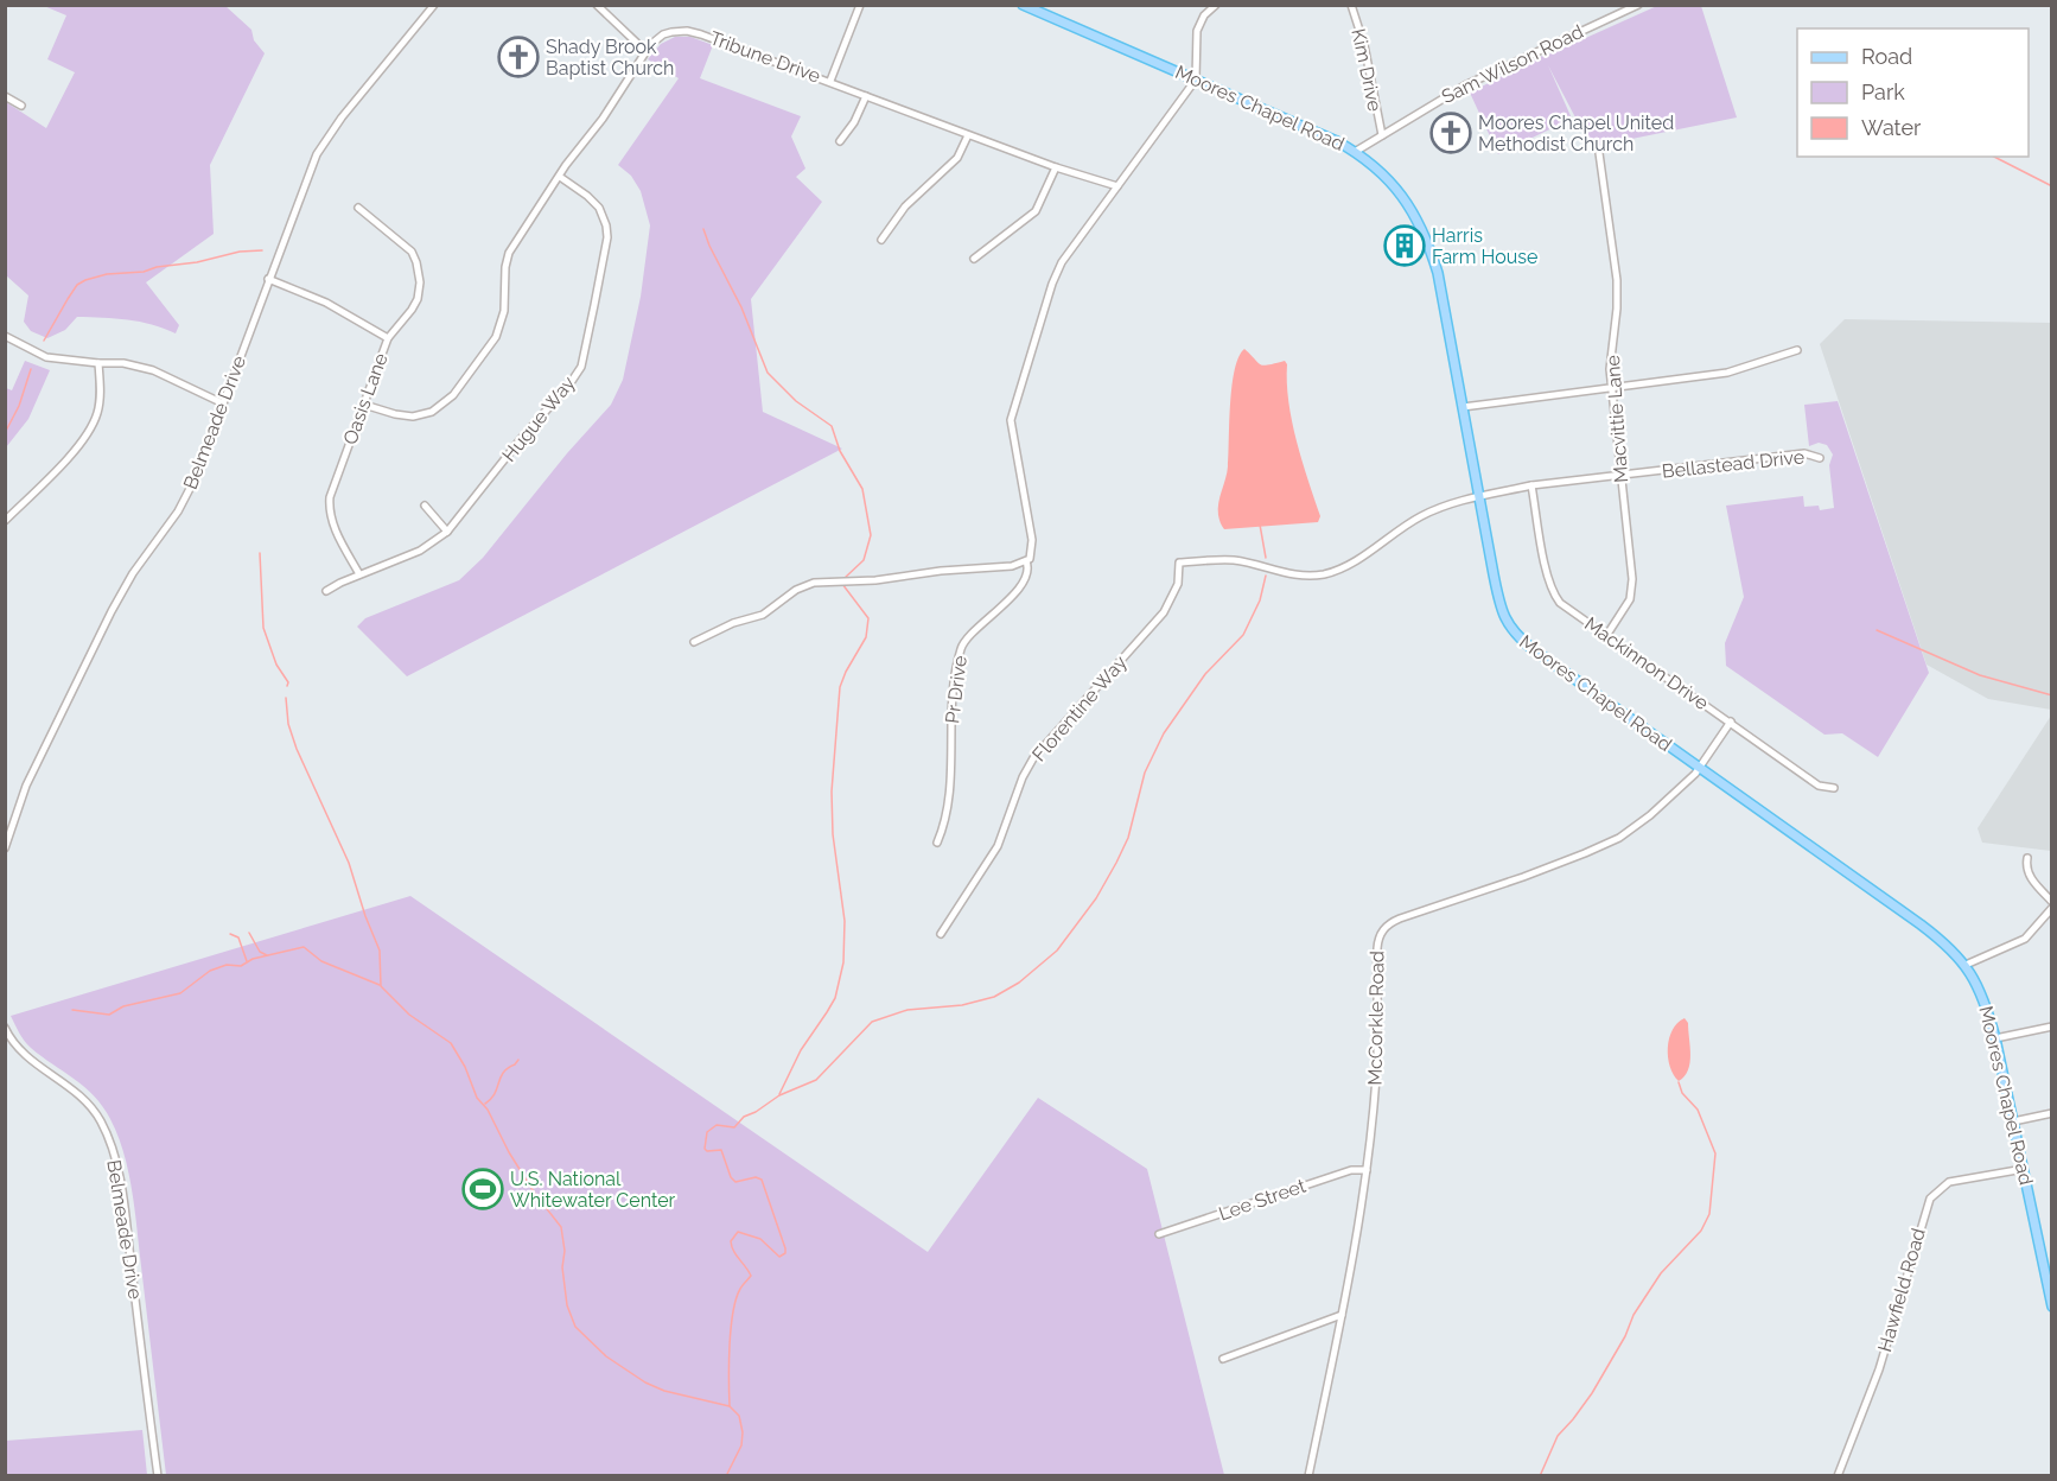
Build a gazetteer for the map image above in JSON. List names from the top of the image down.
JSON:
{
  "streets": {
    "main road": ["Moores Chapel Road"],
    "street": [
      "Tribune Drive",
      "Sam Wilson Road",
      "Kim Drive",
      "Oasis Lane",
      "Hugue Way",
      "Macvittie Lane",
      "Belmeade Drive",
      "Bellastead Drive",
      "Mackinnon Drive",
      "Pr Drive",
      "Florentine Way",
      "McCorkle Road",
      "Lee Street",
      "Hawfield Road"
    ]
  },
  "crossings": [
    ["Tribune Drive", "Oasis Lane"],
    ["Tribune Drive", "Hugue Way"],
    ["Tribune Drive", "Pr Drive"],
    ["Sam Wilson Road", "Kim Drive"],
    ["Sam Wilson Road", "Moores Chapel Road"],
    ["Moores Chapel Road", "Bellastead Drive"],
    ["Moores Chapel Road", "Pr Drive"],
    ["Moores Chapel Road", "McCorkle Road"],
    ["Moores Chapel Road", "Hawfield Road"],
    ["Oasis Lane", "Hugue Way"],
    ["Macvittie Lane", "Bellastead Drive"],
    ["Macvittie Lane", "Mackinnon Drive"],
    ["Bellastead Drive", "Mackinnon Drive"],
    ["Bellastead Drive", "Florentine Way"],
    ["Mackinnon Drive", "McCorkle Road"],
    ["McCorkle Road", "Lee Street"]
  ],
  "places": {
    "church": ["Shady Brook Baptist Church", "Moores Chapel United Methodist Church"],
    "building": ["Harris Farm House"],
    "sports": ["U.S. National Whitewater Center"]
  },
  "legend": ["Road", "Park", "Water"]
}
